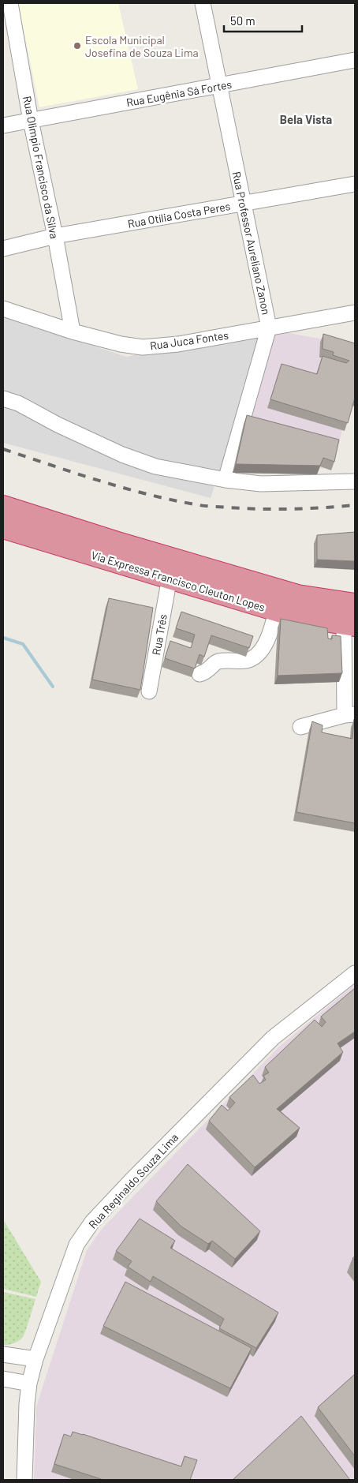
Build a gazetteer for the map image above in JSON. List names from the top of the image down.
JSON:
{
  "streets": {
    "highway": ["Via Expressa Francisco Cleuton Lopes"],
    "street": [
      "Rua Eugênia Sá Fortes",
      "Rua Olimpio Francisco da Silva",
      "Rua Otília Costa Peres",
      "Rua Professor Aureliano Zanon",
      "Rua Juca Fontes",
      "Rua Três",
      "Rua Reginaldo Souza Lima"
    ]
  },
  "crossings": [
    ["Rua Eugênia Sá Fortes", "Rua Olimpio Francisco da Silva"],
    ["Rua Eugênia Sá Fortes", "Rua Professor Aureliano Zanon"],
    ["Rua Olimpio Francisco da Silva", "Rua Otília Costa Peres"],
    ["Rua Olimpio Francisco da Silva", "Rua Juca Fontes"],
    ["Rua Otília Costa Peres", "Rua Professor Aureliano Zanon"],
    ["Rua Professor Aureliano Zanon", "Rua Juca Fontes"],
    ["Via Expressa Francisco Cleuton Lopes", "Rua Três"]
  ],
  "districts": ["Bela Vista"],
  "places": ["Escola Municipal Josefina de Souza Lima"],
  "scale_bar": "50 m"
}
